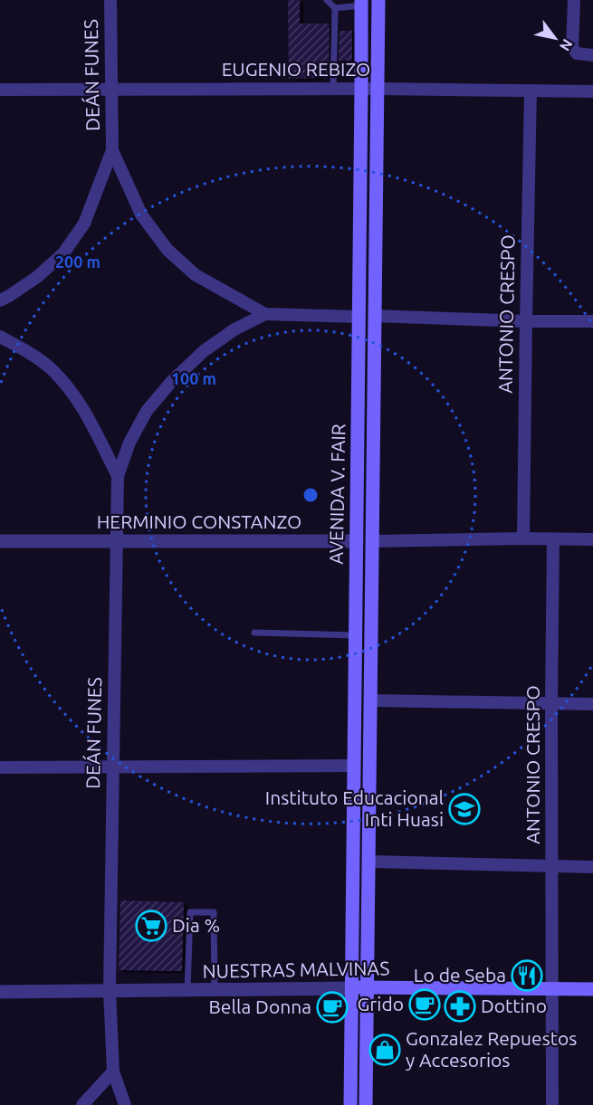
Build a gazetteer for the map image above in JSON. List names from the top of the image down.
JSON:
{
  "streets": {
    "main road": ["AVENIDA V. FAIR", "HERMINIO CONSTANZO", "NUESTRAS MALVINAS"],
    "street": ["EUGENIO REBIZO", "DEÁN FUNES", "ANTONIO CRESPO"]
  },
  "crossings": [
    ["EUGENIO REBIZO", "DEÁN FUNES"],
    ["EUGENIO REBIZO", "ANTONIO CRESPO"],
    ["EUGENIO REBIZO", "AVENIDA V. FAIR"],
    ["DEÁN FUNES", "HERMINIO CONSTANZO"],
    ["DEÁN FUNES", "NUESTRAS MALVINAS"],
    ["ANTONIO CRESPO", "HERMINIO CONSTANZO"],
    ["ANTONIO CRESPO", "NUESTRAS MALVINAS"],
    ["AVENIDA V. FAIR", "HERMINIO CONSTANZO"],
    ["AVENIDA V. FAIR", "NUESTRAS MALVINAS"]
  ],
  "places": {
    "school or university": ["Instituto Educacional Inti Huasi"],
    "supermarket": ["Dia %"],
    "restaurant": ["Lo de Seba"],
    "cafe": ["Grido", "Bella Donna"],
    "pharmacy": ["Dottino"],
    "shop": ["Gonzalez Repuestos y Accesorios"]
  },
  "north": "bottom right",
  "rings": ["200 m", "100 m"]
}
